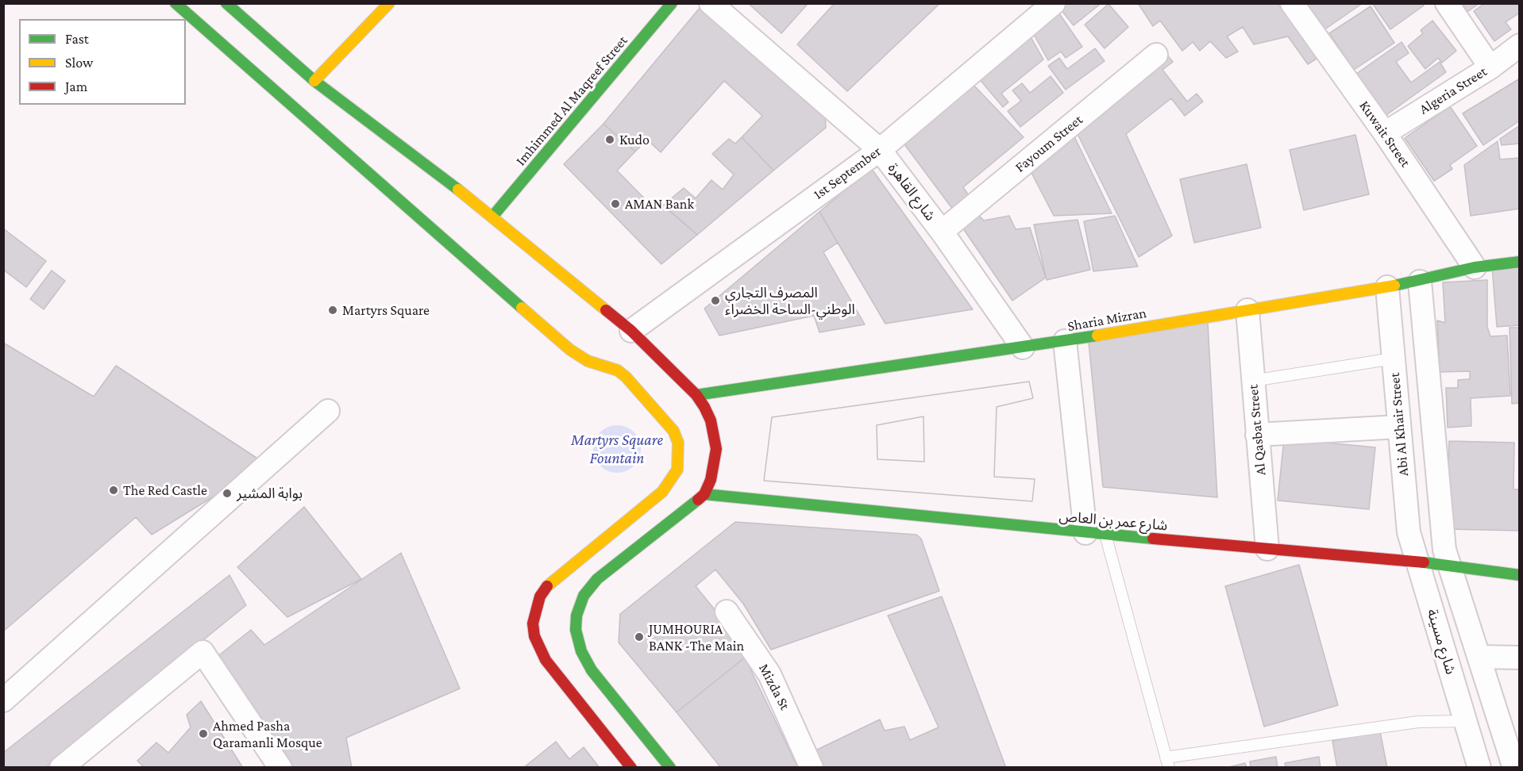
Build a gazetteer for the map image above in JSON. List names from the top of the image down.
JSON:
{
  "streets": {
    "main road": ["Imhimmed Al Maqreef Street", "Sharia Mizran", "شارع عمر بن العاص"],
    "street": [
      "Algeria Street",
      "Kuwait Street",
      "Fayoum Street",
      "1st September",
      "شارع القاهرة",
      "Abi Al Khair Street",
      "Al Qasbat Street",
      "شارع مسينة",
      "Mizda St"
    ]
  },
  "crossings": [
    ["Algeria Street", "Kuwait Street"],
    ["Kuwait Street", "Sharia Mizran"],
    ["Fayoum Street", "شارع القاهرة"],
    ["1st September", "شارع القاهرة"],
    ["شارع القاهرة", "Sharia Mizran"],
    ["Sharia Mizran", "Abi Al Khair Street"],
    ["Sharia Mizran", "Al Qasbat Street"],
    ["Abi Al Khair Street", "شارع عمر بن العاص"],
    ["Abi Al Khair Street", "شارع مسينة"],
    ["Al Qasbat Street", "شارع عمر بن العاص"],
    ["شارع عمر بن العاص", "شارع مسينة"]
  ],
  "water": ["Martyrs Square Fountain"],
  "places": [
    "Kudo",
    "AMAN Bank",
    "المصرف التجاري الوطني-الساحة الخضراء",
    "Martyrs Square",
    "The Red Castle",
    "بوابة المشير",
    "JUMHOURIA BANK -The Main",
    "Ahmed Pasha Qaramanli Mosque"
  ],
  "legend": ["Fast", "Slow", "Jam"]
}
